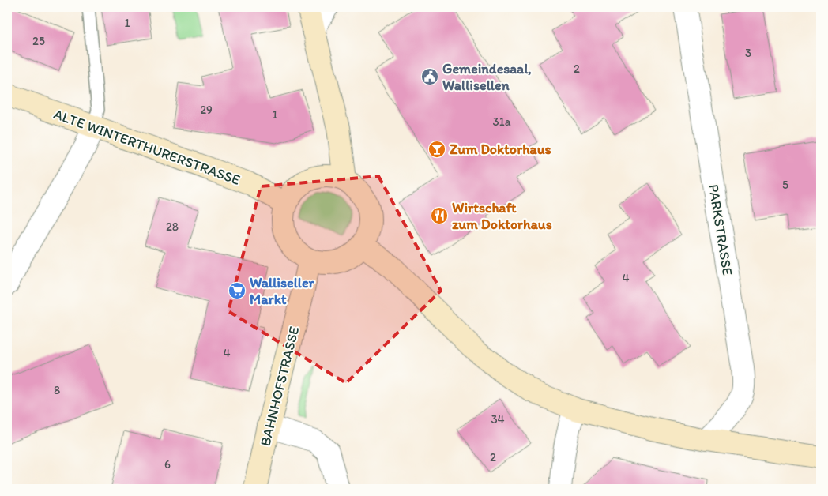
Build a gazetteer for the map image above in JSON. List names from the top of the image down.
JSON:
{
  "streets": {
    "main road": ["ALTE WINTERTHURERSTRASSE", "BAHNHOFSTRASSE"],
    "street": ["PARKSTRASSE"]
  },
  "crossings": [
    ["ALTE WINTERTHURERSTRASSE", "BAHNHOFSTRASSE"]
  ],
  "places": {
    "public building": ["Gemeindesaal, Wallisellen"],
    "bar": ["Zum Doktorhaus"],
    "restaurant": ["Wirtschaft zum Doktorhaus"],
    "supermarket": ["Walliseller Markt"]
  },
  "house_numbers": [
    "1",
    "25",
    "3",
    "2",
    "29",
    "1",
    "31a",
    "5",
    "28",
    "4",
    "4",
    "8",
    "34",
    "2",
    "6"
  ]
}
